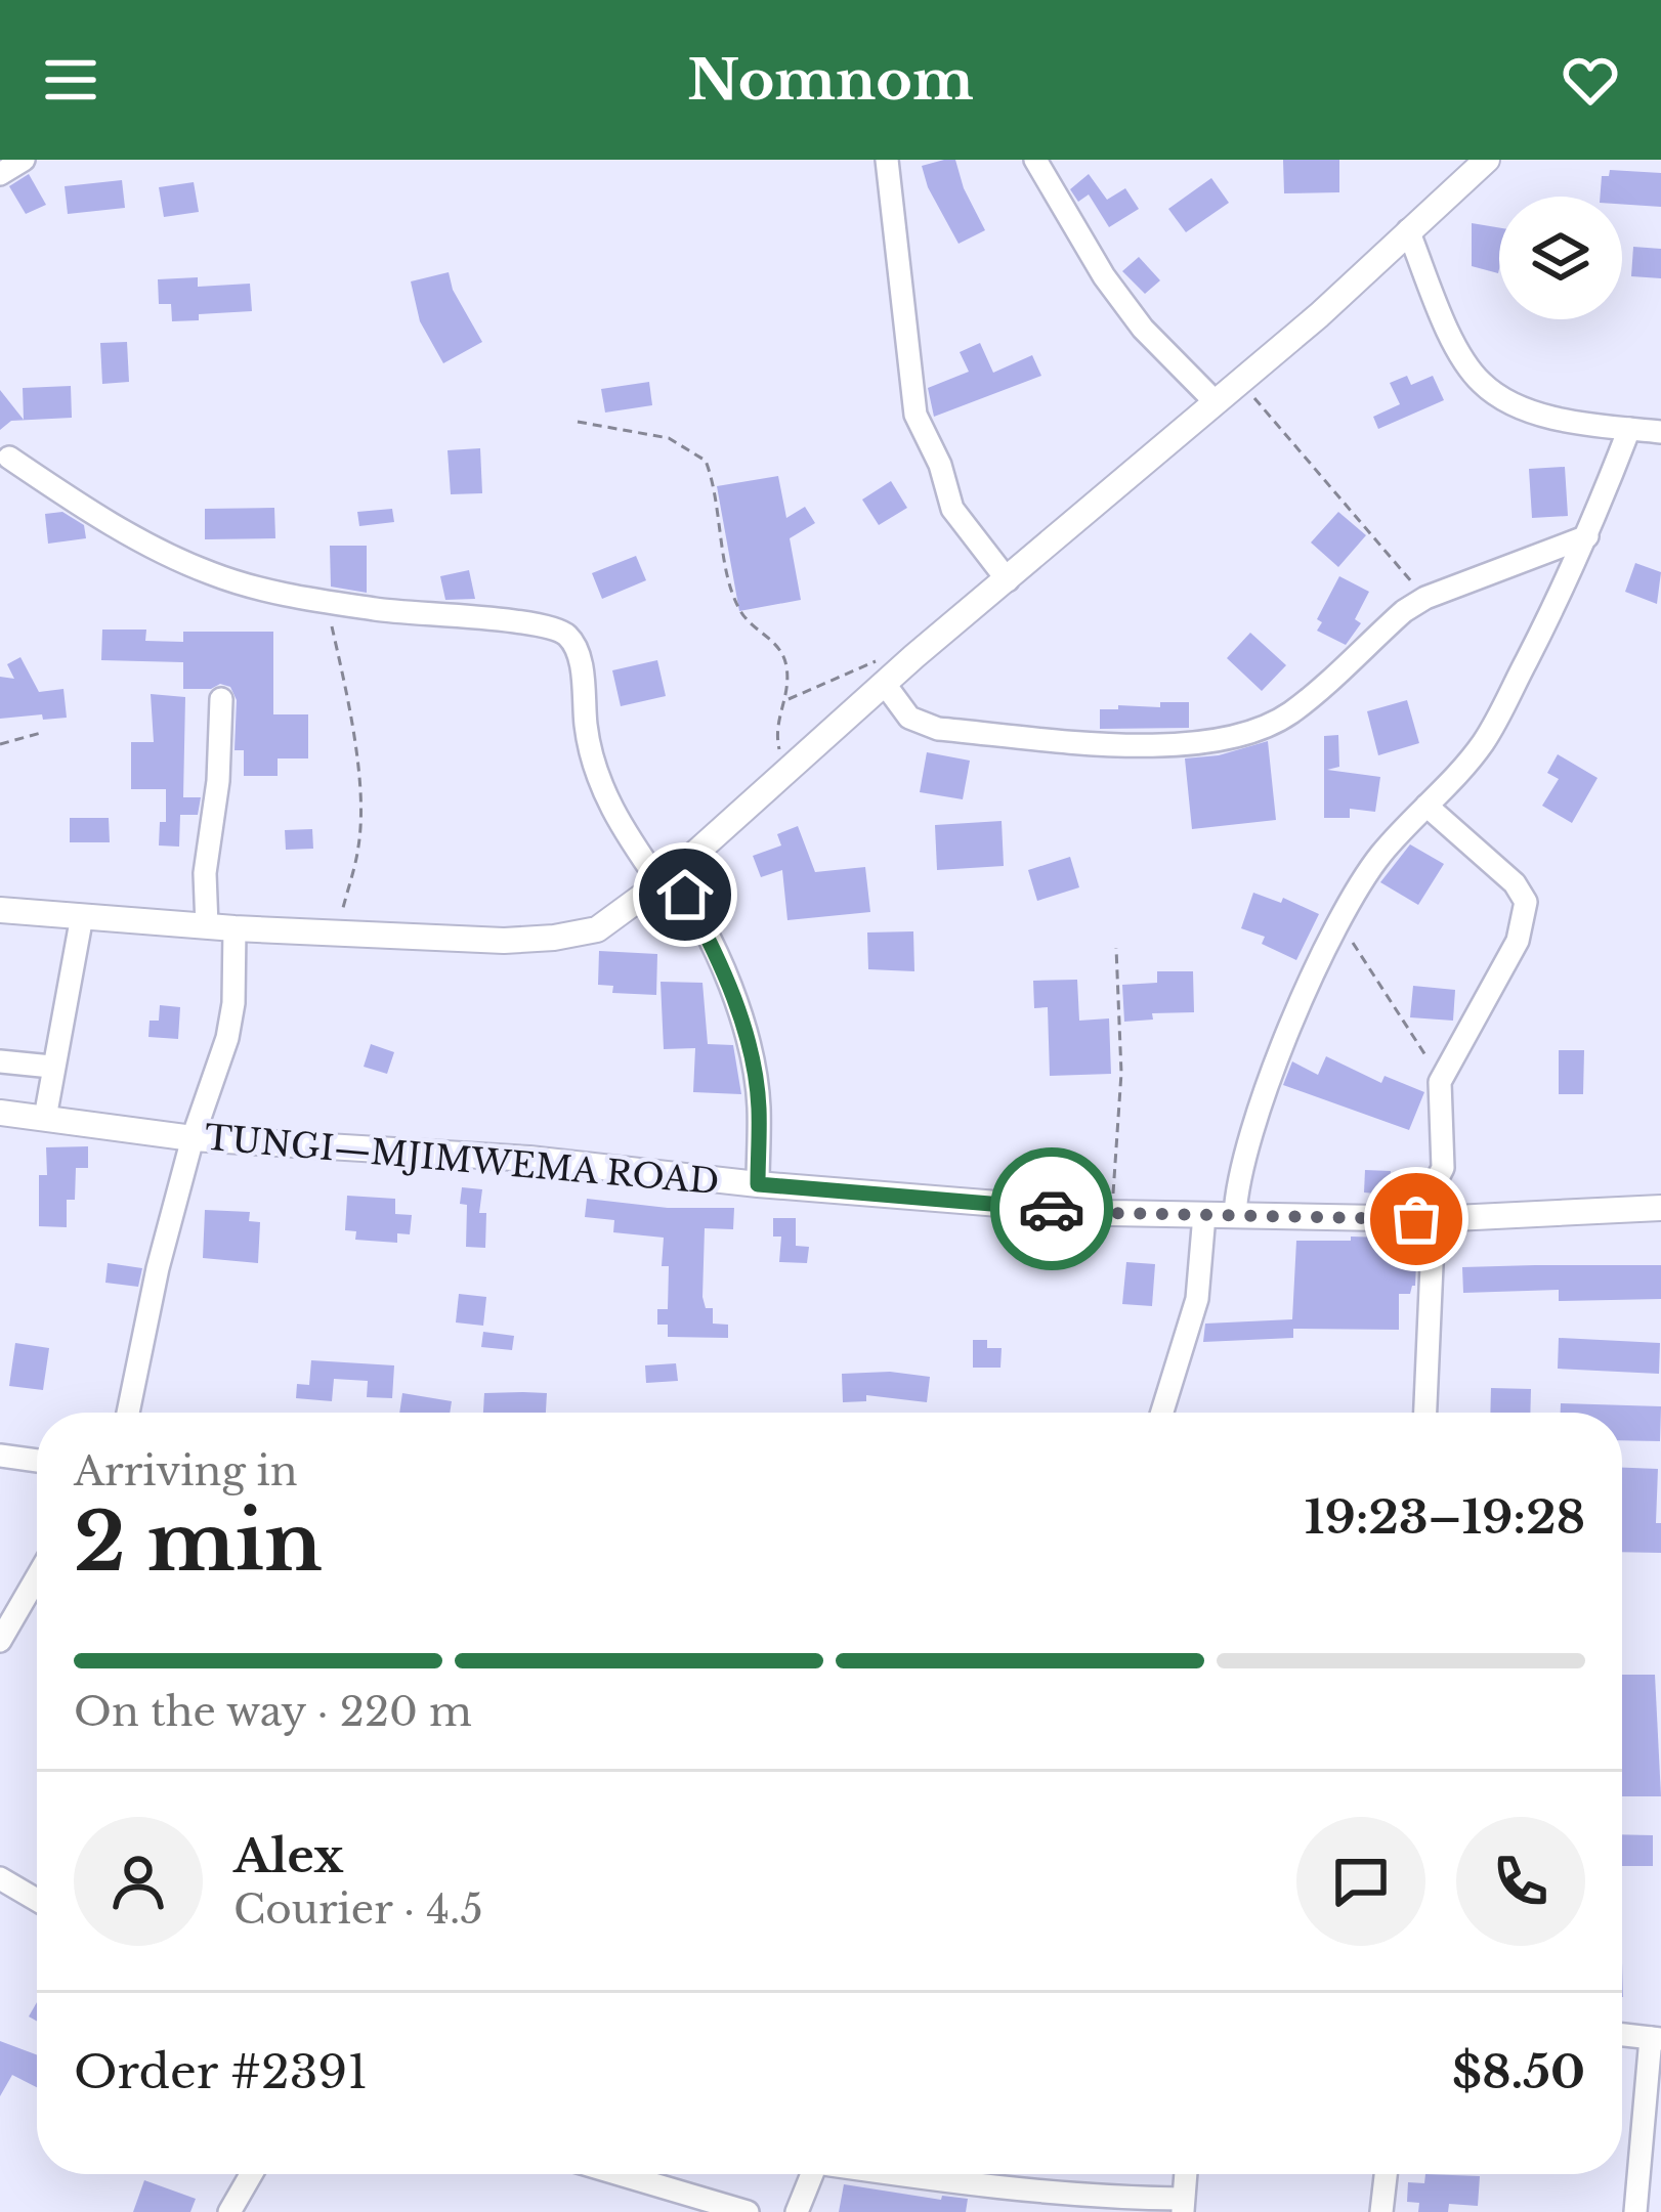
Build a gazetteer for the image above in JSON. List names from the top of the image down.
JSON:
{
  "streets": {
    "street": ["TUNGI—MJIMWEMA ROAD"]
  },
  "page": {
    "header": "Nomnom",
    "heading": ["2 min", "Arriving in", "19:23–19:28"],
    "panel": [
      "Alex",
      "Courier · 4.5",
      "Order #2391",
      "$8.50"
    ],
    "bar": "On the way · 220 m"
  }
}
